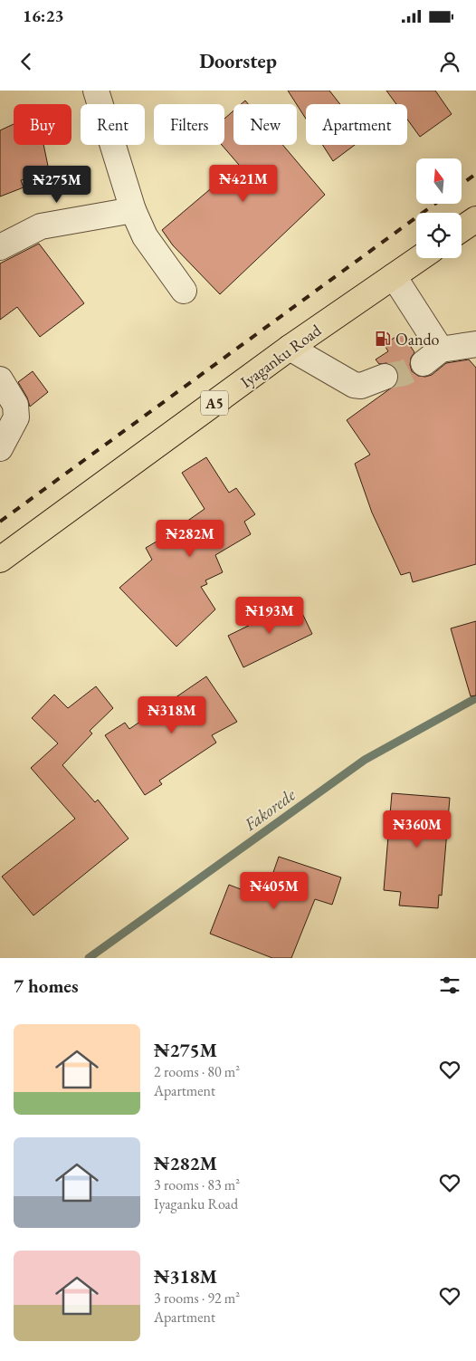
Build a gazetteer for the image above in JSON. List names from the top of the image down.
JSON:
{
  "streets": {
    "highway": ["Iyaganku Road", "A5"]
  },
  "water": ["Fakorede"],
  "places": {
    "fuel station": ["Oando"]
  },
  "north": "top",
  "page": {
    "status": "16:23",
    "header": "Doorstep",
    "chip": [
      "Buy",
      "Rent",
      "Filters",
      "New",
      "Apartment"
    ],
    "price": [
      "₦421M",
      "₦275M",
      "₦282M",
      "₦193M",
      "₦318M",
      "₦360M",
      "₦405M"
    ],
    "heading": "7 homes",
    "list": [
      {
        "name": "₦275M",
        "note": "2 rooms · 80 m² · Apartment"
      },
      {
        "name": "₦282M",
        "note": "3 rooms · 83 m² · Iyaganku Road"
      },
      {
        "name": "₦318M",
        "note": "3 rooms · 92 m² · Apartment"
      }
    ]
  }
}
